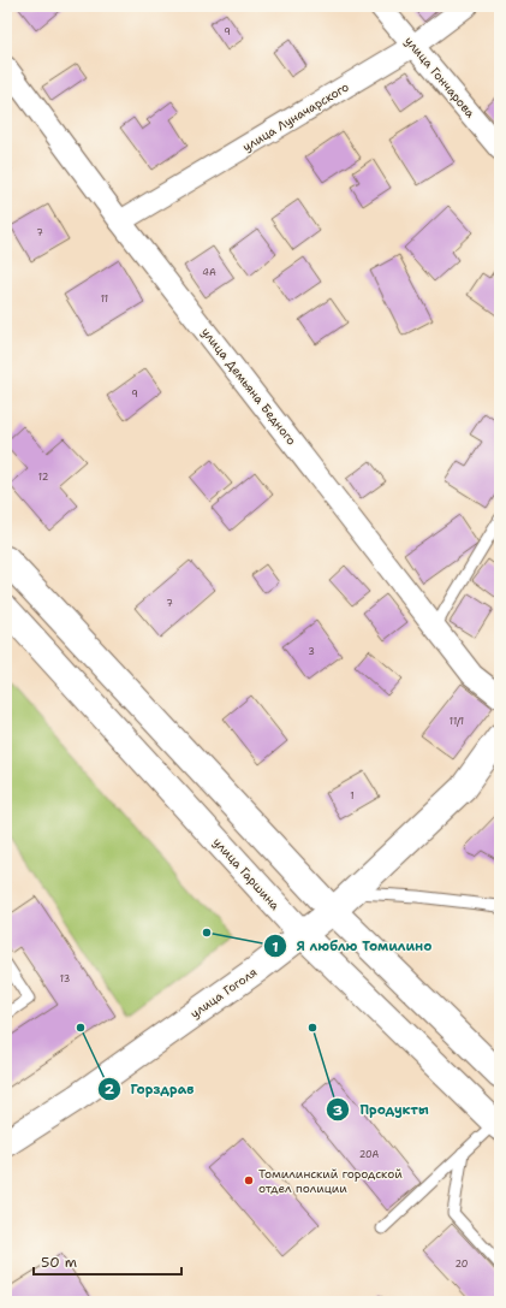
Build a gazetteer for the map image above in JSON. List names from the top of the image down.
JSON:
{
  "streets": {
    "main road": ["улица Гаршина", "улица Гоголя"],
    "street": ["улица Гончарова", "улица Луначарского", "улица Демьяна Бедного"]
  },
  "crossings": [
    ["улица Гончарова", "улица Луначарского"],
    ["улица Луначарского", "улица Демьяна Бедного"],
    ["улица Гаршина", "улица Гоголя"]
  ],
  "places": [
    "Я люблю Томилино",
    "Горздрав",
    "Продукты",
    "Томилинский городской отдел полиции"
  ],
  "house_numbers": [
    "9",
    "7",
    "4А",
    "11",
    "9",
    "12",
    "7",
    "3",
    "11/1",
    "1",
    "13",
    "20А",
    "20"
  ],
  "scale_bar": "50 m"
}
